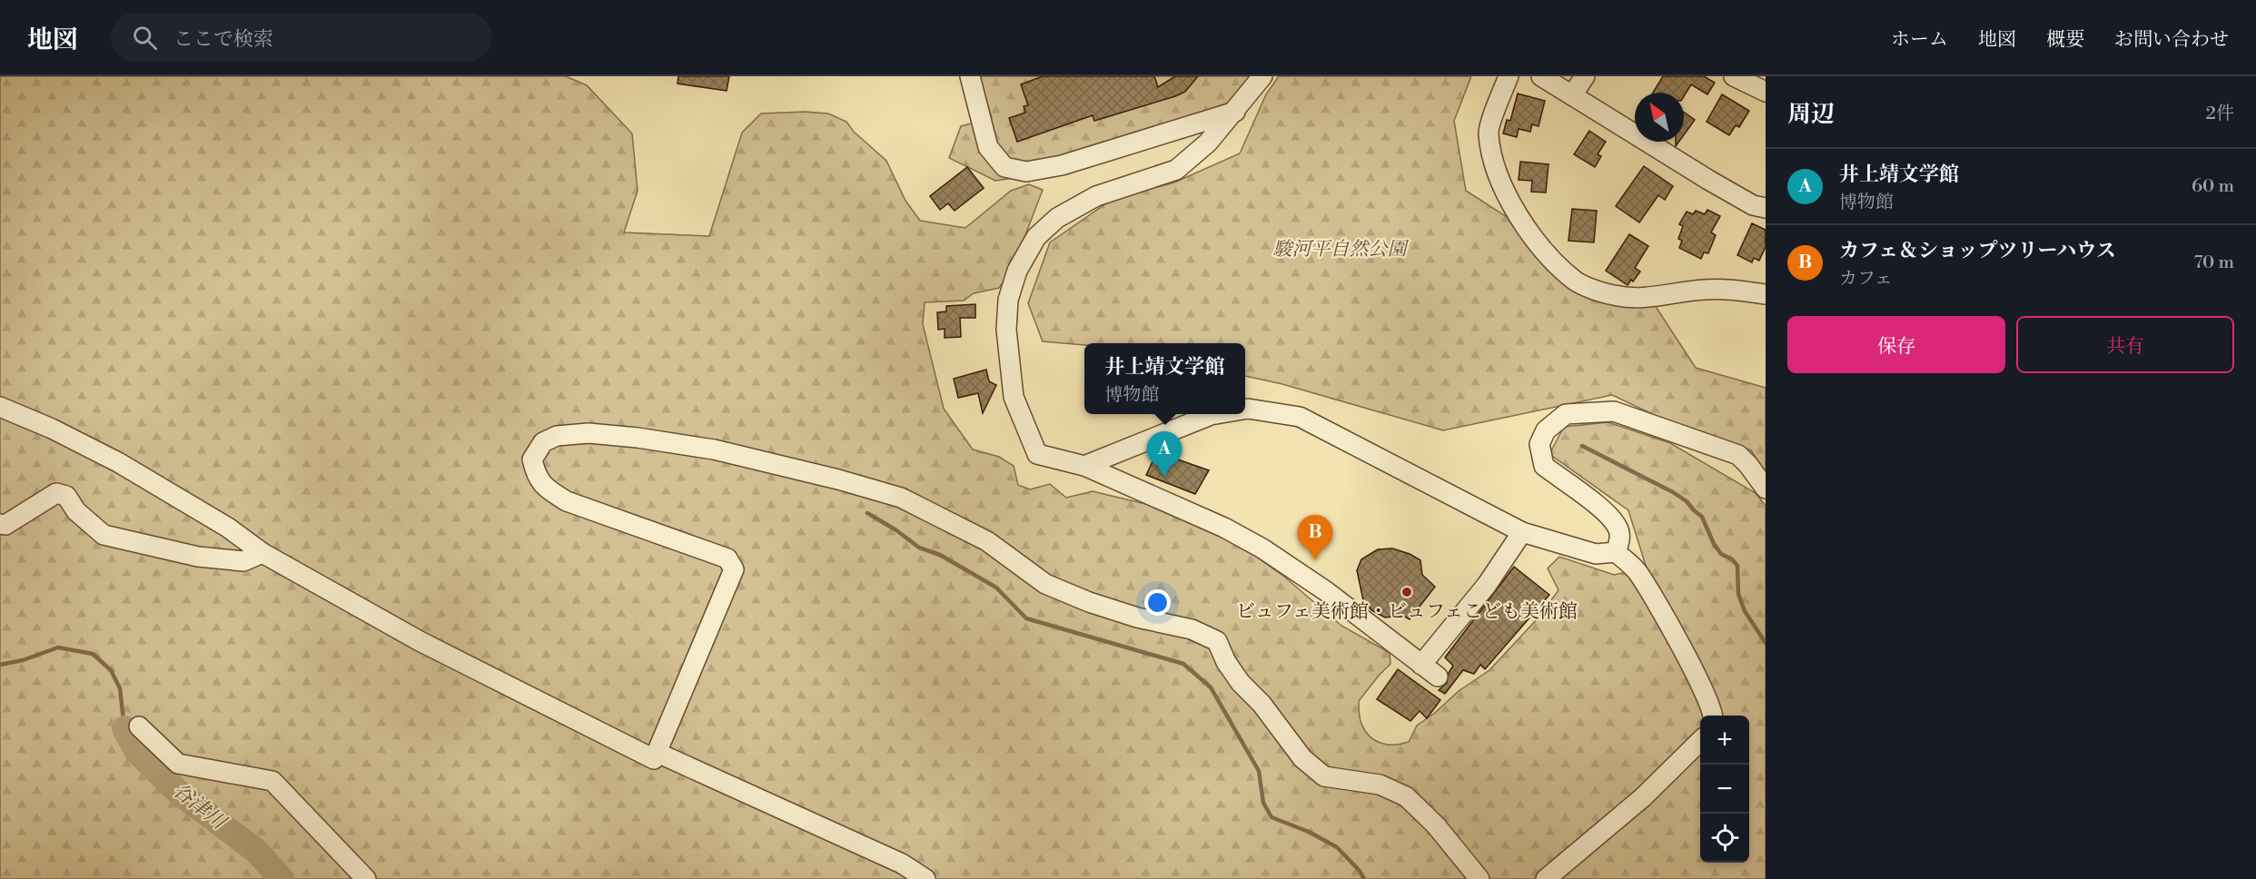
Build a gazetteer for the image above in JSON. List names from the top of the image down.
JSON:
{
  "water": ["谷津川"],
  "parks": ["駿河平自然公園"],
  "places": ["ビュフェ美術館・ビュフェこども美術館"],
  "north": "top left",
  "page": {
    "header": "地図",
    "search": "ここで検索",
    "nav": [
      "ホーム",
      "地図",
      "概要",
      "お問い合わせ"
    ],
    "heading": ["周辺", "2件"],
    "list": [
      {
        "mark": "A",
        "name": "井上靖文学館",
        "note": "博物館",
        "value": "60 m"
      },
      {
        "mark": "B",
        "name": "カフェ＆ショップツリーハウス",
        "note": "カフェ",
        "value": "70 m"
      }
    ],
    "buttons": ["保存", "共有"],
    "popup": ["井上靖文学館", "博物館"],
    "pins": ["A", "B"],
    "map_buttons": ["+", "−"]
  }
}
